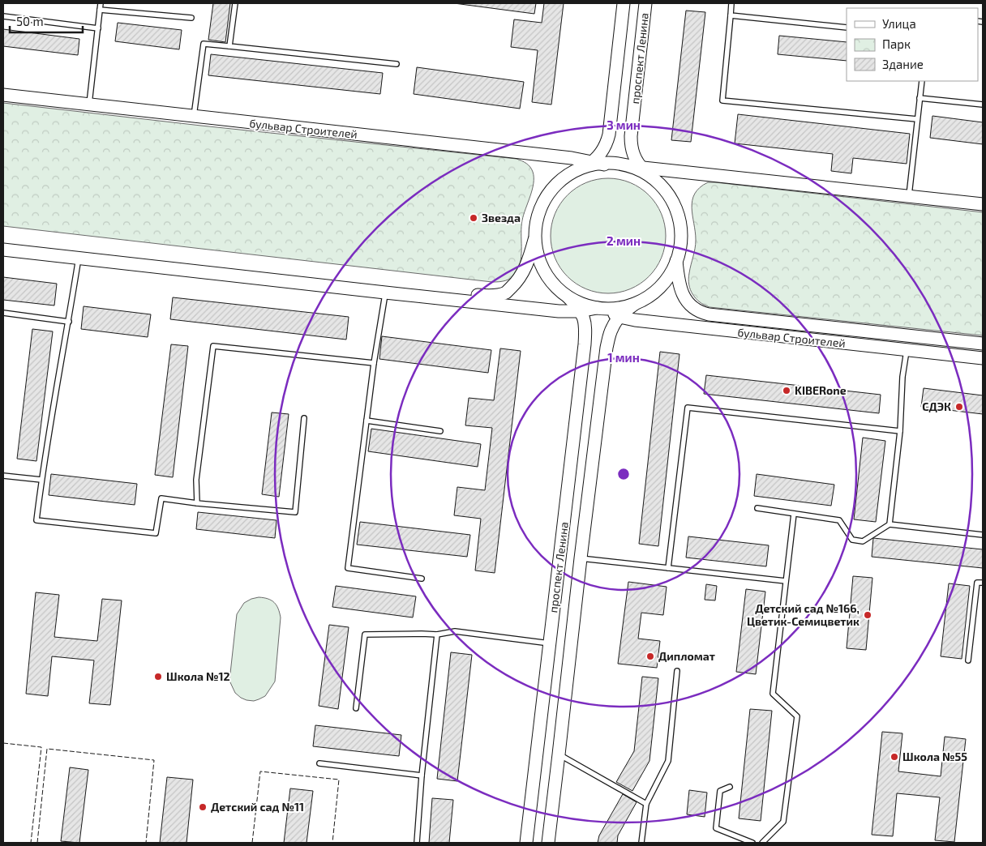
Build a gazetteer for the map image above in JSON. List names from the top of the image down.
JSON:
{
  "streets": {
    "main road": ["проспект Ленина", "бульвар Строителей"]
  },
  "crossings": [
    ["проспект Ленина", "бульвар Строителей"]
  ],
  "places": [
    "Звезда",
    "KIBERone",
    "СДЭК",
    "Детский сад №166, Цветик-Семицветик",
    "Дипломат",
    "Школа №12",
    "Школа №55",
    "Детский сад №11"
  ],
  "legend": ["Улица", "Парк", "Здание"],
  "scale_bar": "50 m",
  "rings": ["3 мин", "2 мин", "1 мин"]
}
